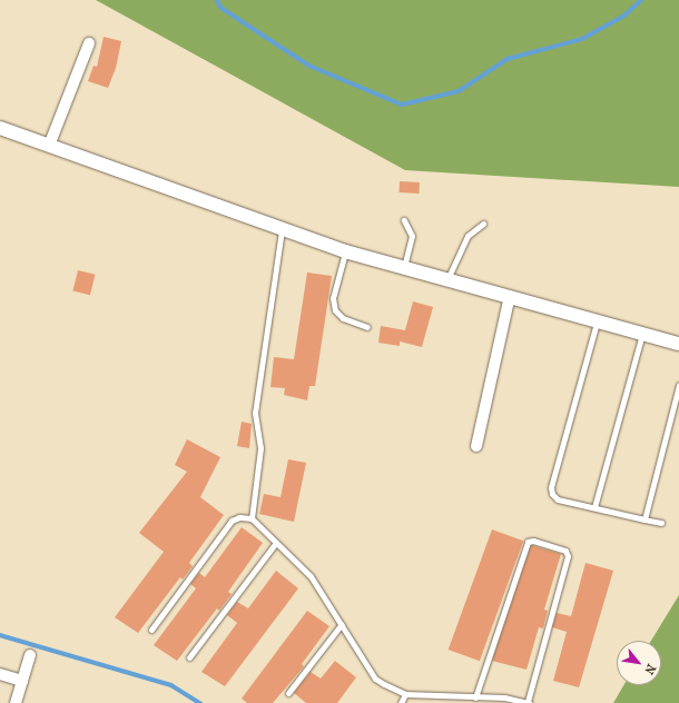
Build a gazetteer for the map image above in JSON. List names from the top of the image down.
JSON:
{
  "north": "bottom right"
}
